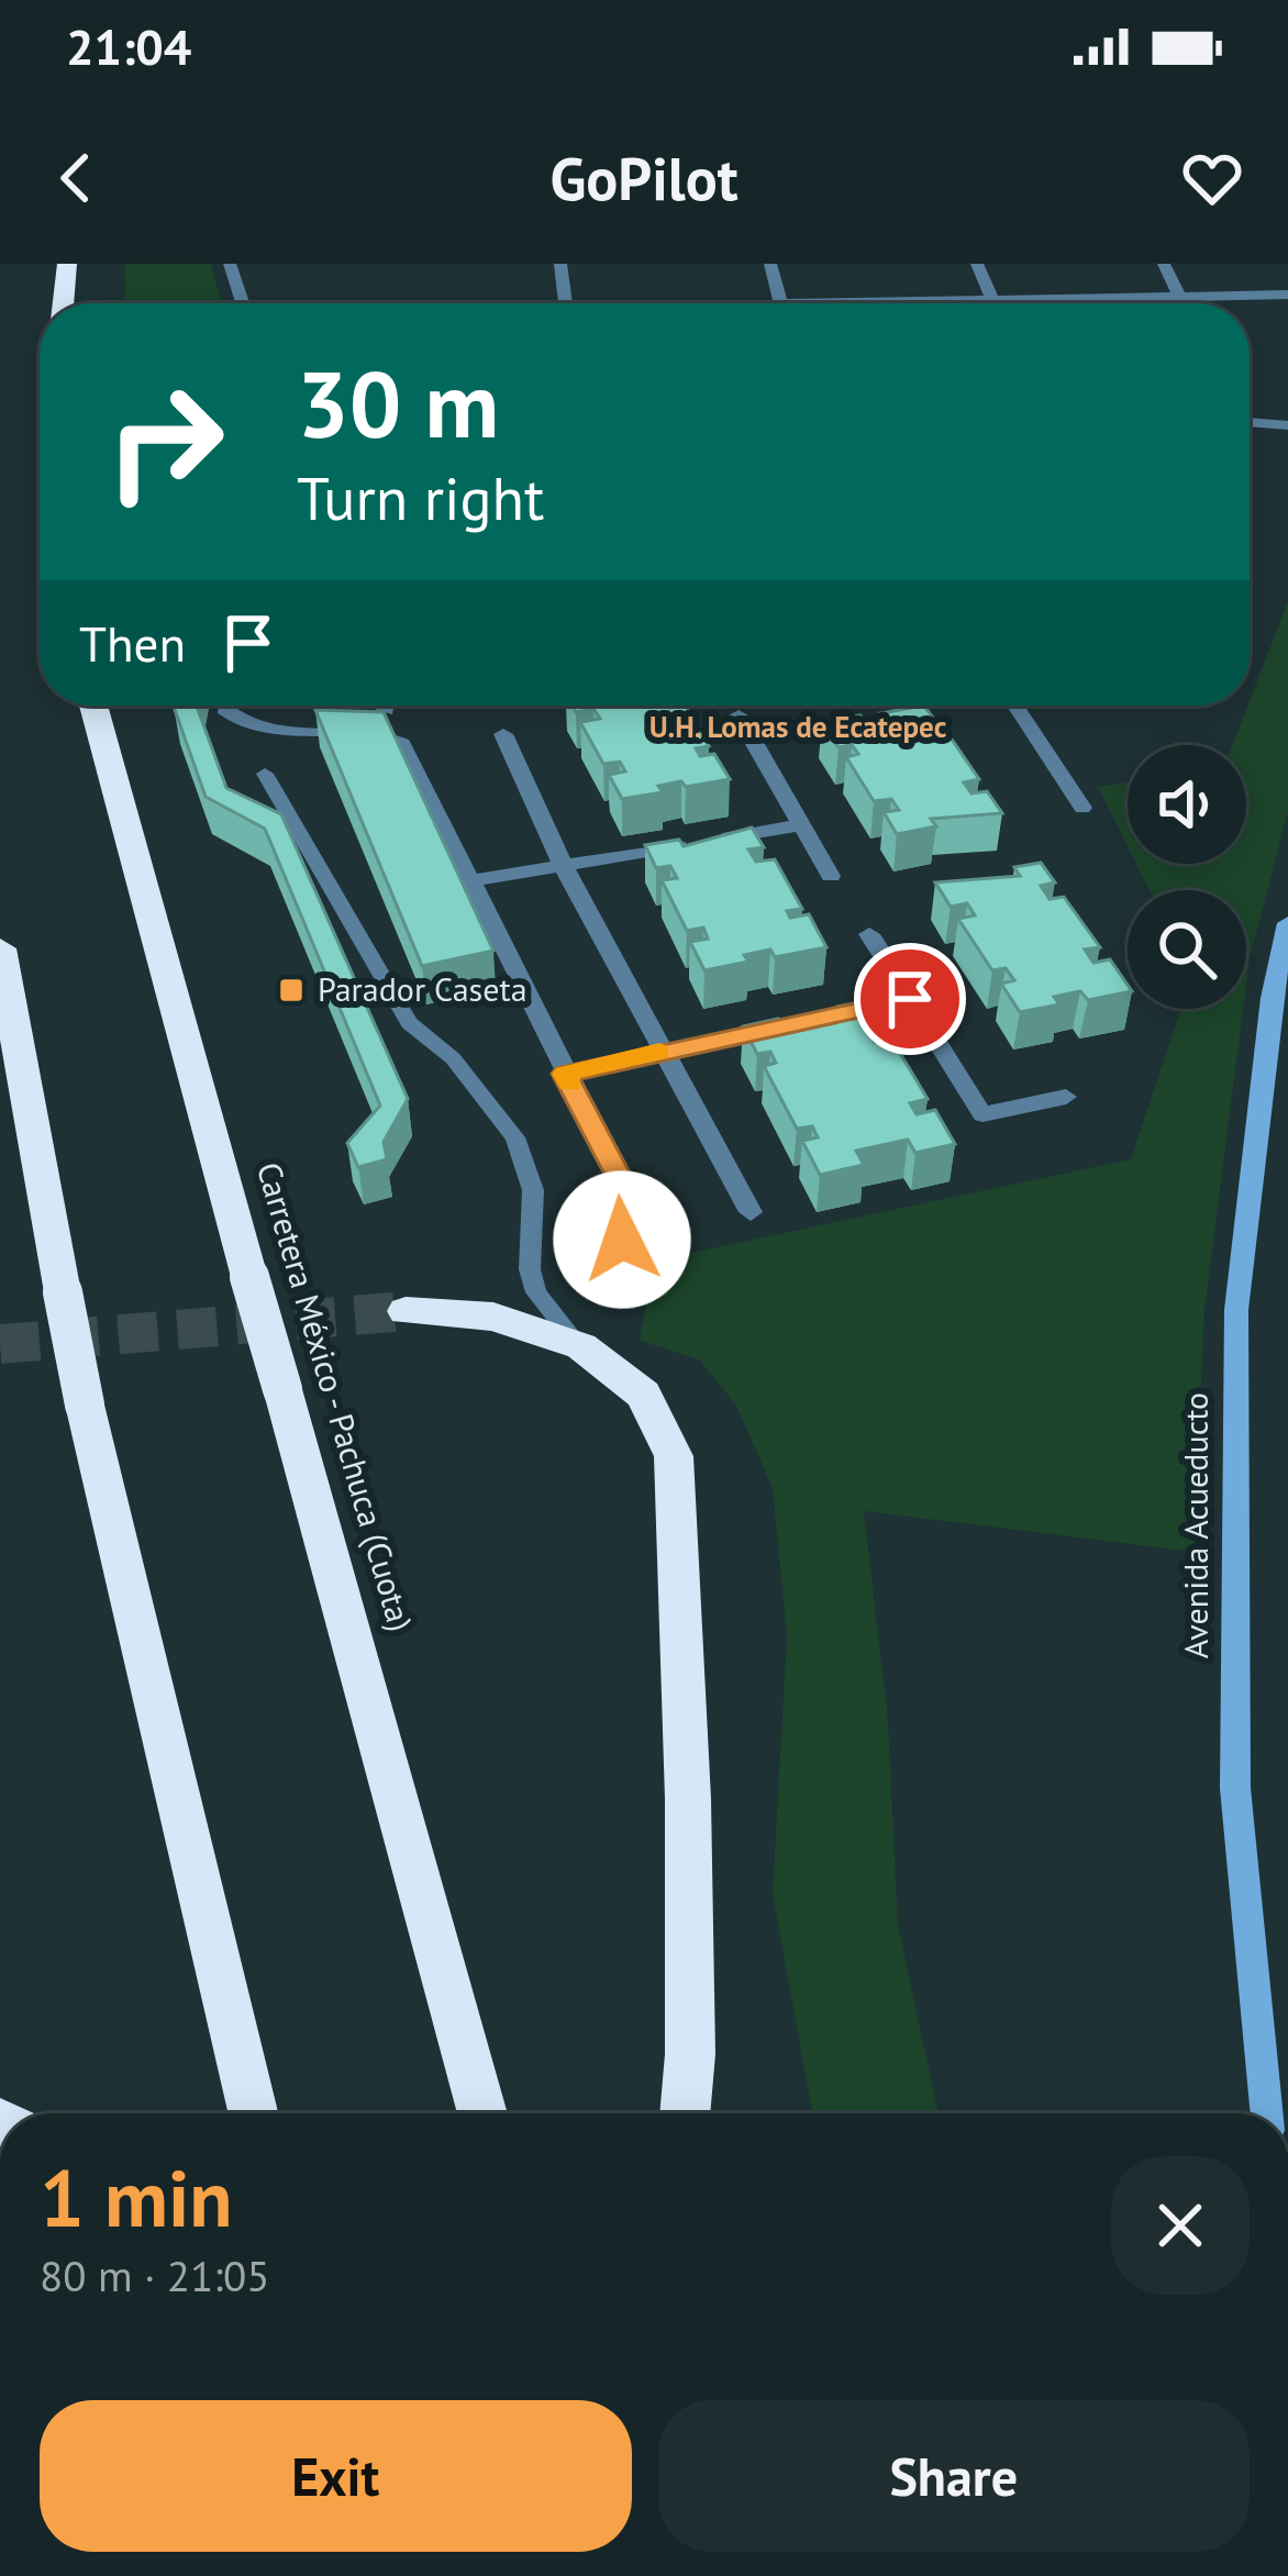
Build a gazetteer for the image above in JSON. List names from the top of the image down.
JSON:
{
  "streets": {
    "highway": ["Carretera México - Pachuca (Cuota)"],
    "street": ["Avenida Acueducto"]
  },
  "districts": ["U.H. Lomas de Ecatepec"],
  "places": {
    "transit": ["Parador Caseta"]
  },
  "page": {
    "status": "21:04",
    "header": "GoPilot",
    "turn": ["30 m", "Turn right"],
    "then": "Then",
    "heading": ["1 min", "80 m · 21:05"],
    "buttons": ["Exit", "Share"]
  }
}
